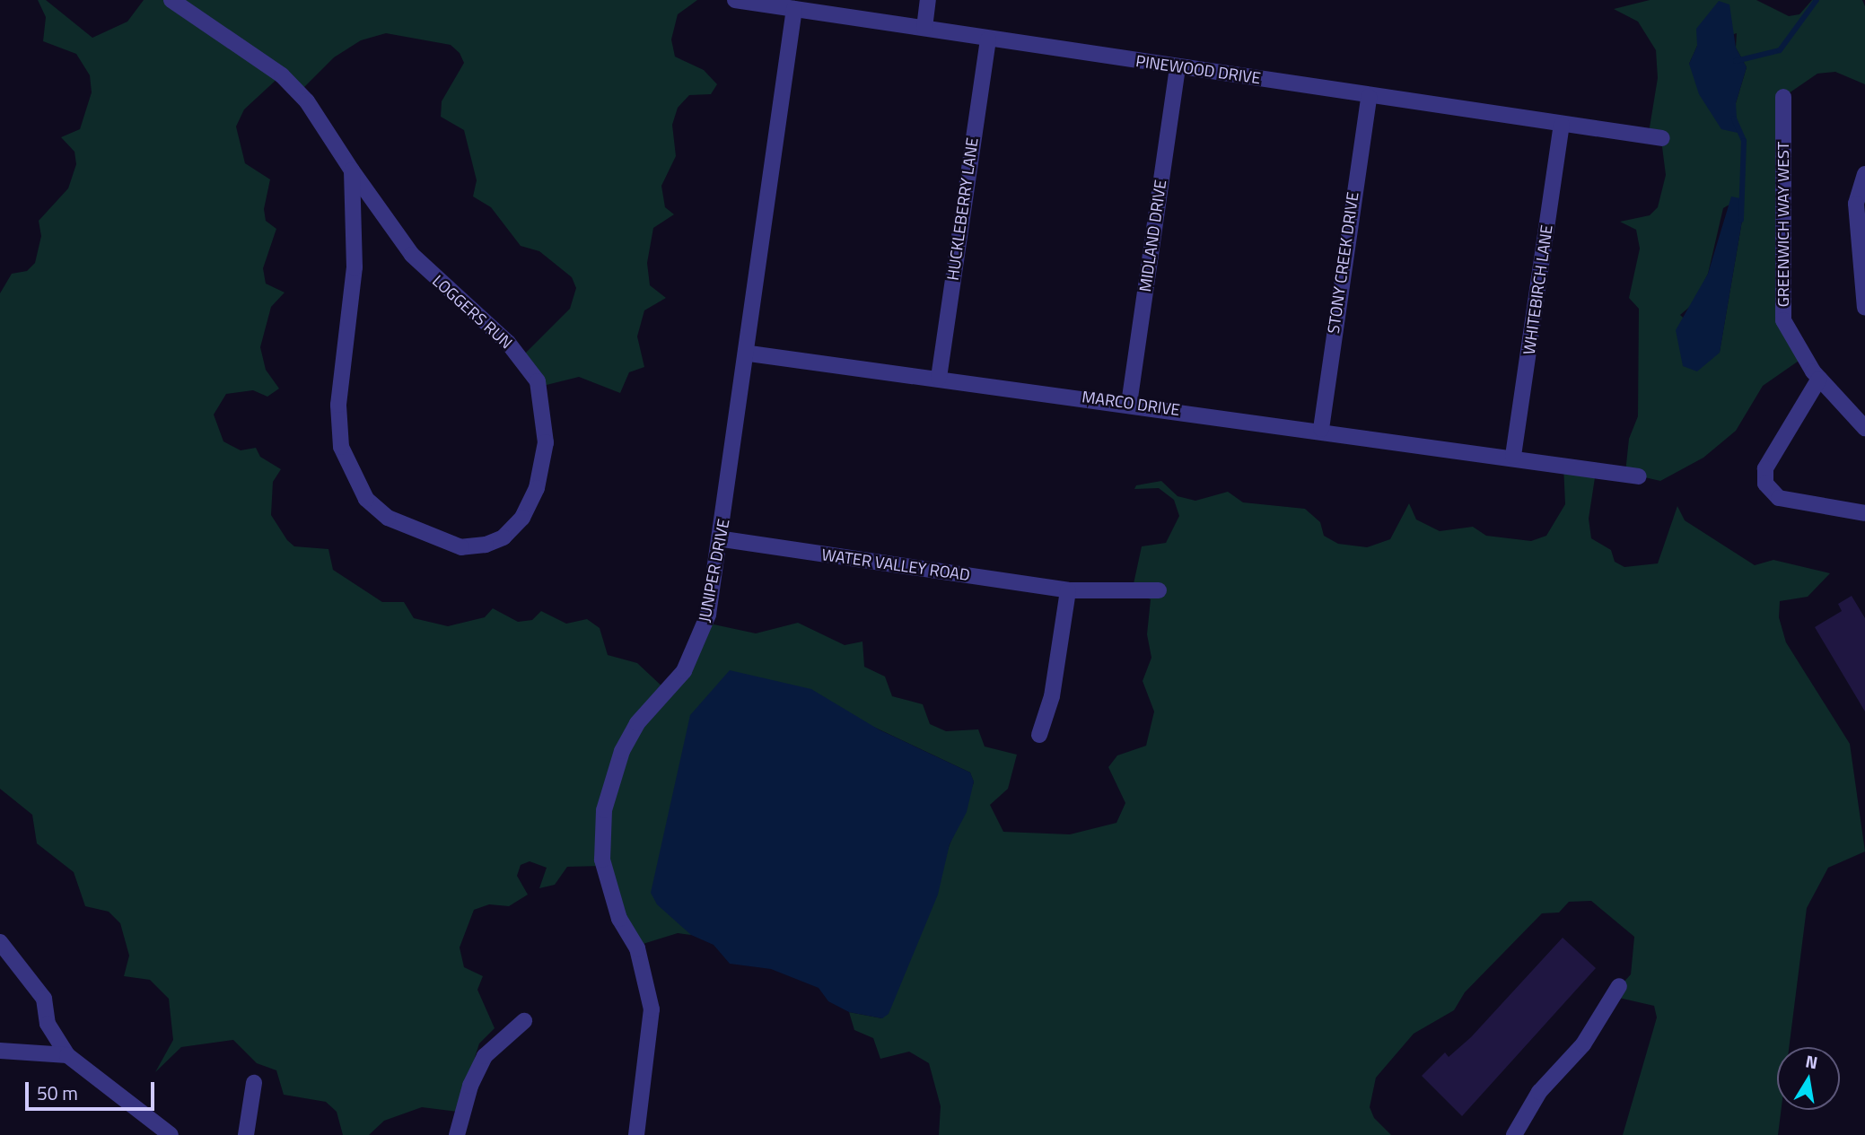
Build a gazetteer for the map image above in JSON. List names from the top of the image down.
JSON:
{
  "streets": {
    "street": [
      "PINEWOOD DRIVE",
      "HUCKLEBERRY LANE",
      "GREENWICH WAY WEST",
      "MIDLAND DRIVE",
      "STONY CREEK DRIVE",
      "WHITEBIRCH LANE",
      "LOGGERS RUN",
      "MARCO DRIVE",
      "WATER VALLEY ROAD",
      "JUNIPER DRIVE"
    ]
  },
  "crossings": [
    ["PINEWOOD DRIVE", "HUCKLEBERRY LANE"],
    ["PINEWOOD DRIVE", "MIDLAND DRIVE"],
    ["PINEWOOD DRIVE", "STONY CREEK DRIVE"],
    ["PINEWOOD DRIVE", "WHITEBIRCH LANE"],
    ["PINEWOOD DRIVE", "JUNIPER DRIVE"],
    ["HUCKLEBERRY LANE", "MARCO DRIVE"],
    ["MIDLAND DRIVE", "MARCO DRIVE"],
    ["STONY CREEK DRIVE", "MARCO DRIVE"],
    ["WHITEBIRCH LANE", "MARCO DRIVE"],
    ["MARCO DRIVE", "JUNIPER DRIVE"],
    ["WATER VALLEY ROAD", "JUNIPER DRIVE"]
  ],
  "scale_bar": "50 m",
  "north": "top"
}
